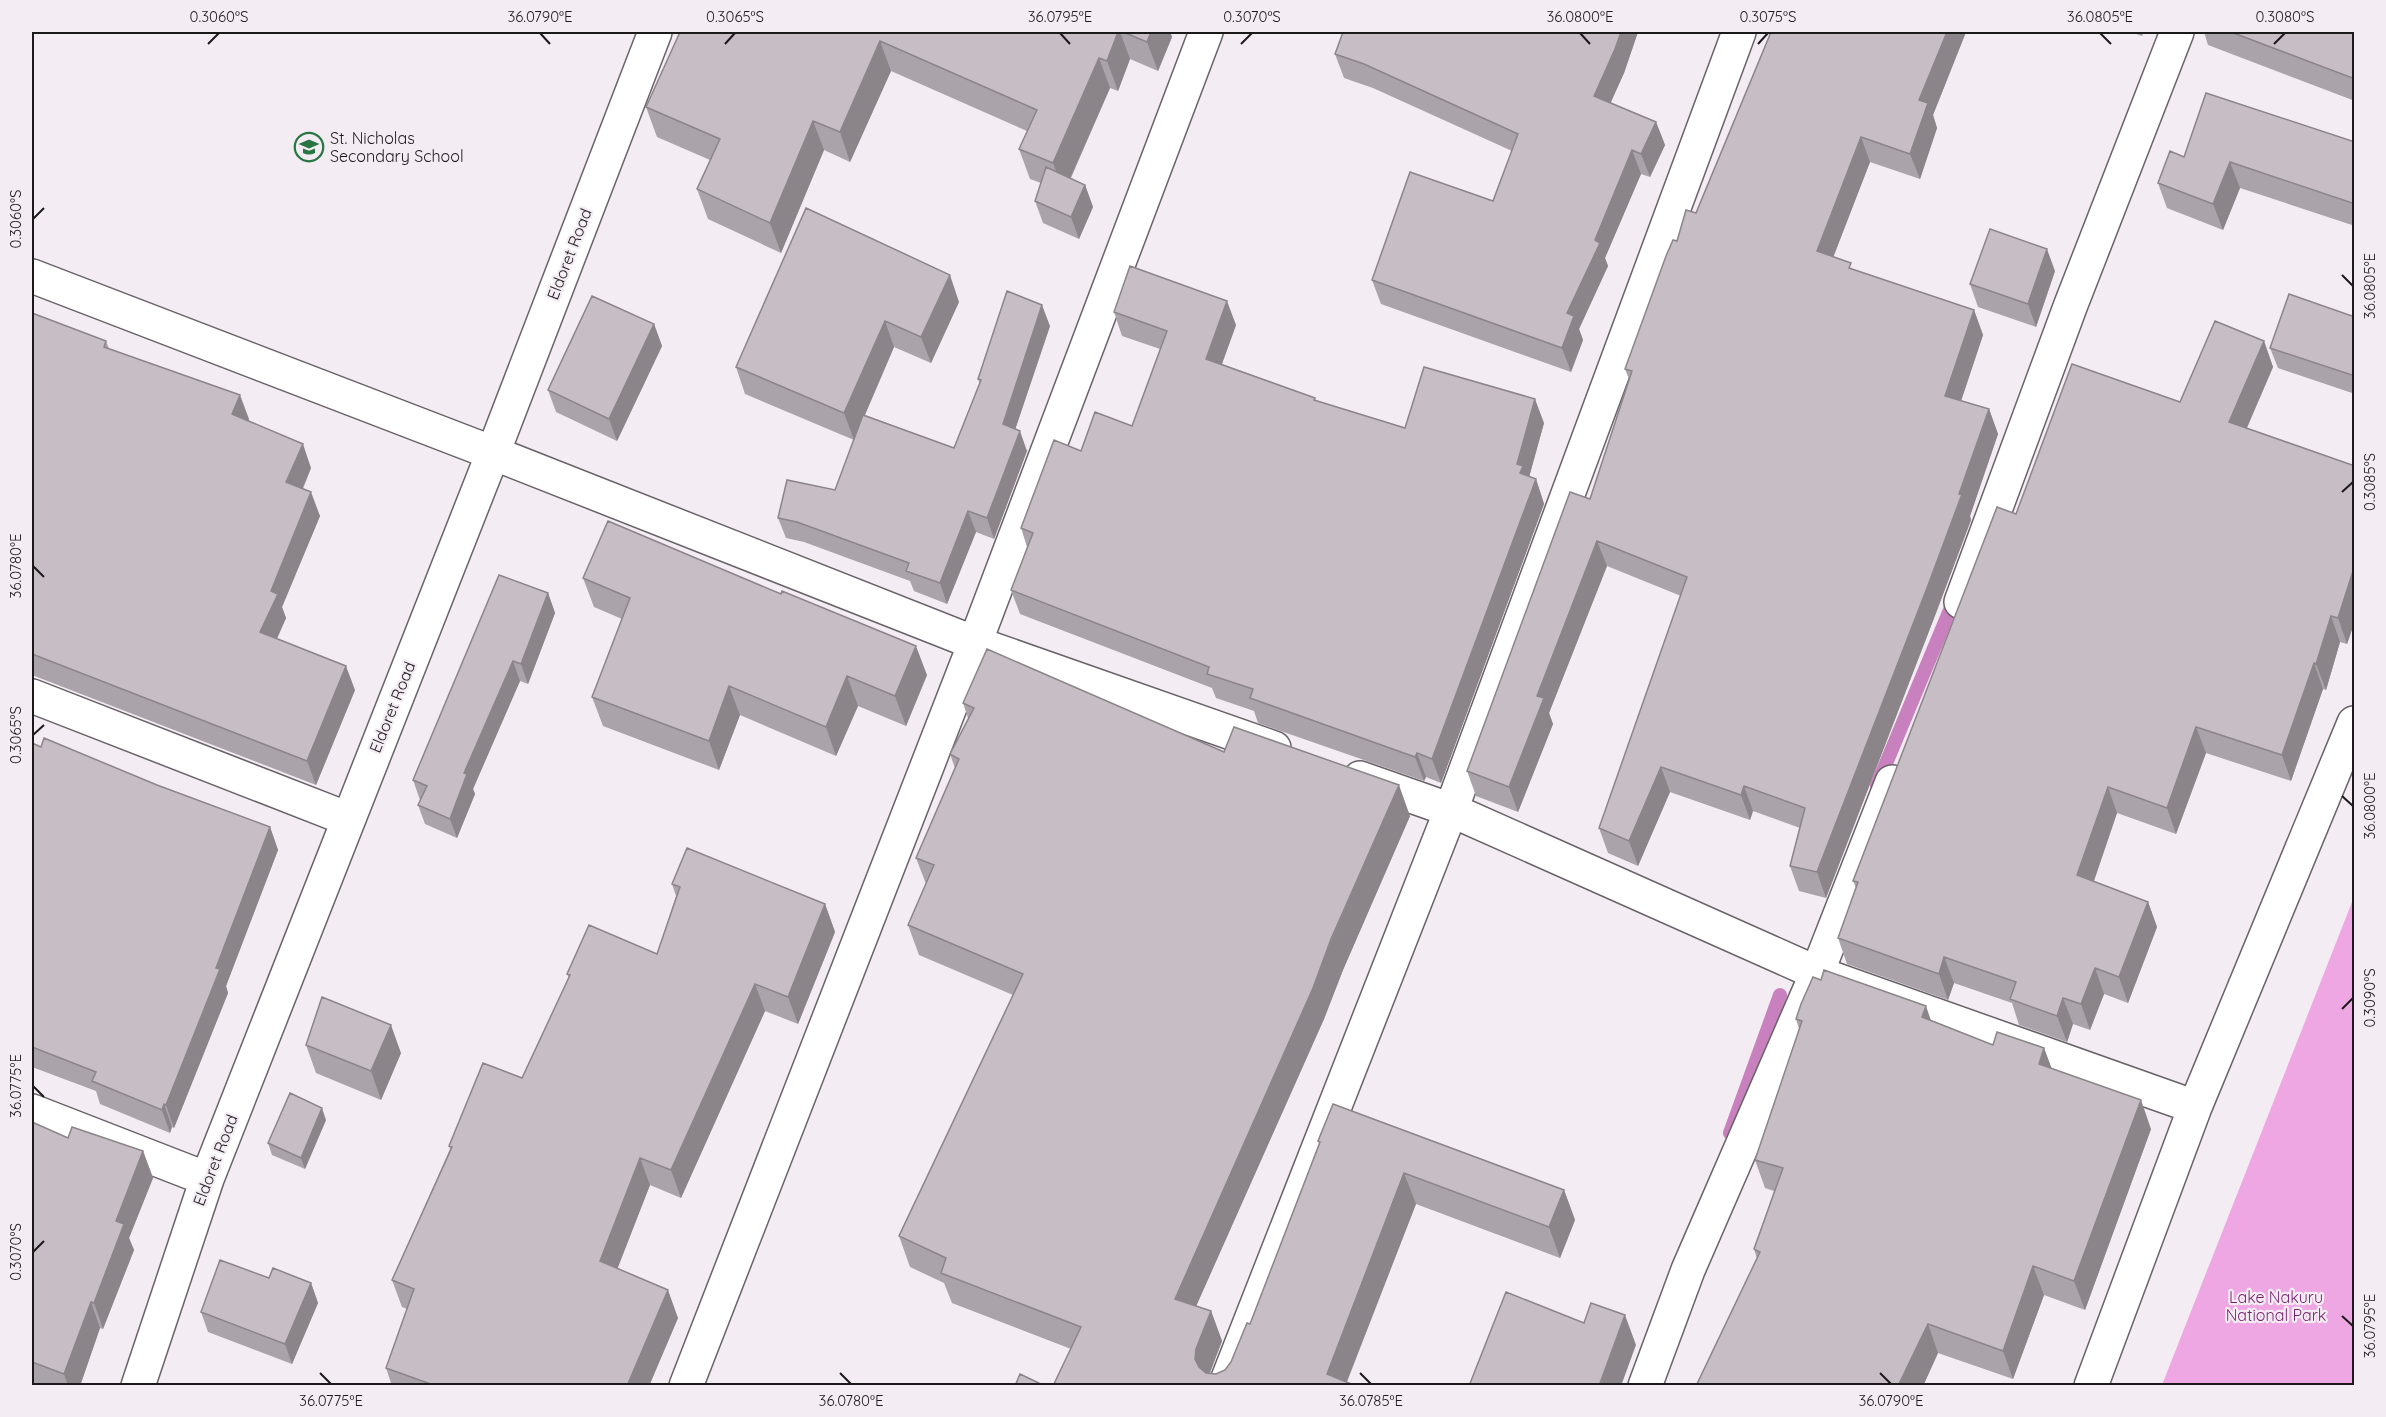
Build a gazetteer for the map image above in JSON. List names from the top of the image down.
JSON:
{
  "streets": {
    "street": ["Eldoret Road"]
  },
  "parks": ["Lake Nakuru National Park"],
  "places": {
    "school or university": ["St. Nicholas Secondary School"]
  },
  "coordinates": [
    "0.3060°S",
    "36.0790°E",
    "0.3065°S",
    "36.0795°E",
    "0.3070°S",
    "36.0800°E",
    "0.3075°S",
    "36.0805°E",
    "0.3080°S",
    "0.3085°S",
    "36.0780°E",
    "0.3090°S",
    "36.0775°E",
    "36.0785°E"
  ]
}
